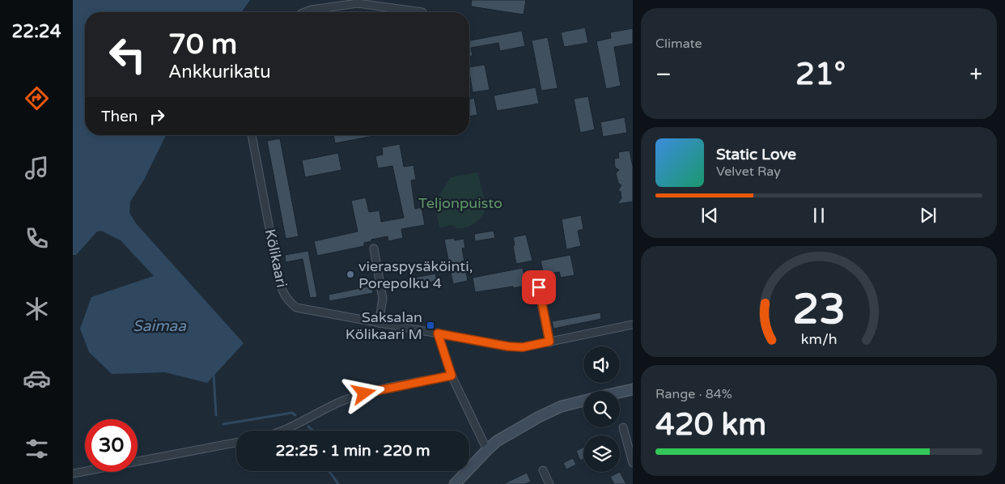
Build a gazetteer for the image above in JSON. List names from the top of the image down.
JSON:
{
  "streets": {
    "street": ["Kölikaari"]
  },
  "water": ["Saimaa"],
  "parks": ["Teljonpuisto"],
  "places": {
    "other": ["vieraspysäköinti, Porepolku 4"],
    "transit": ["Saksalan Kölikaari M"]
  },
  "page": {
    "tabs": "22:24",
    "tile": [
      "Climate",
      ["Range · 84%", "420 km"]
    ],
    "turn": ["70 m", "Ankkurikatu"],
    "heat": ["−", "21°", "+"],
    "then": "Then",
    "song": ["Static Love", "Velvet Ray"],
    "limit": "30",
    "trip": "22:25 · 1 min · 220 m",
    "gauge": ["23", "km/h"]
  }
}
